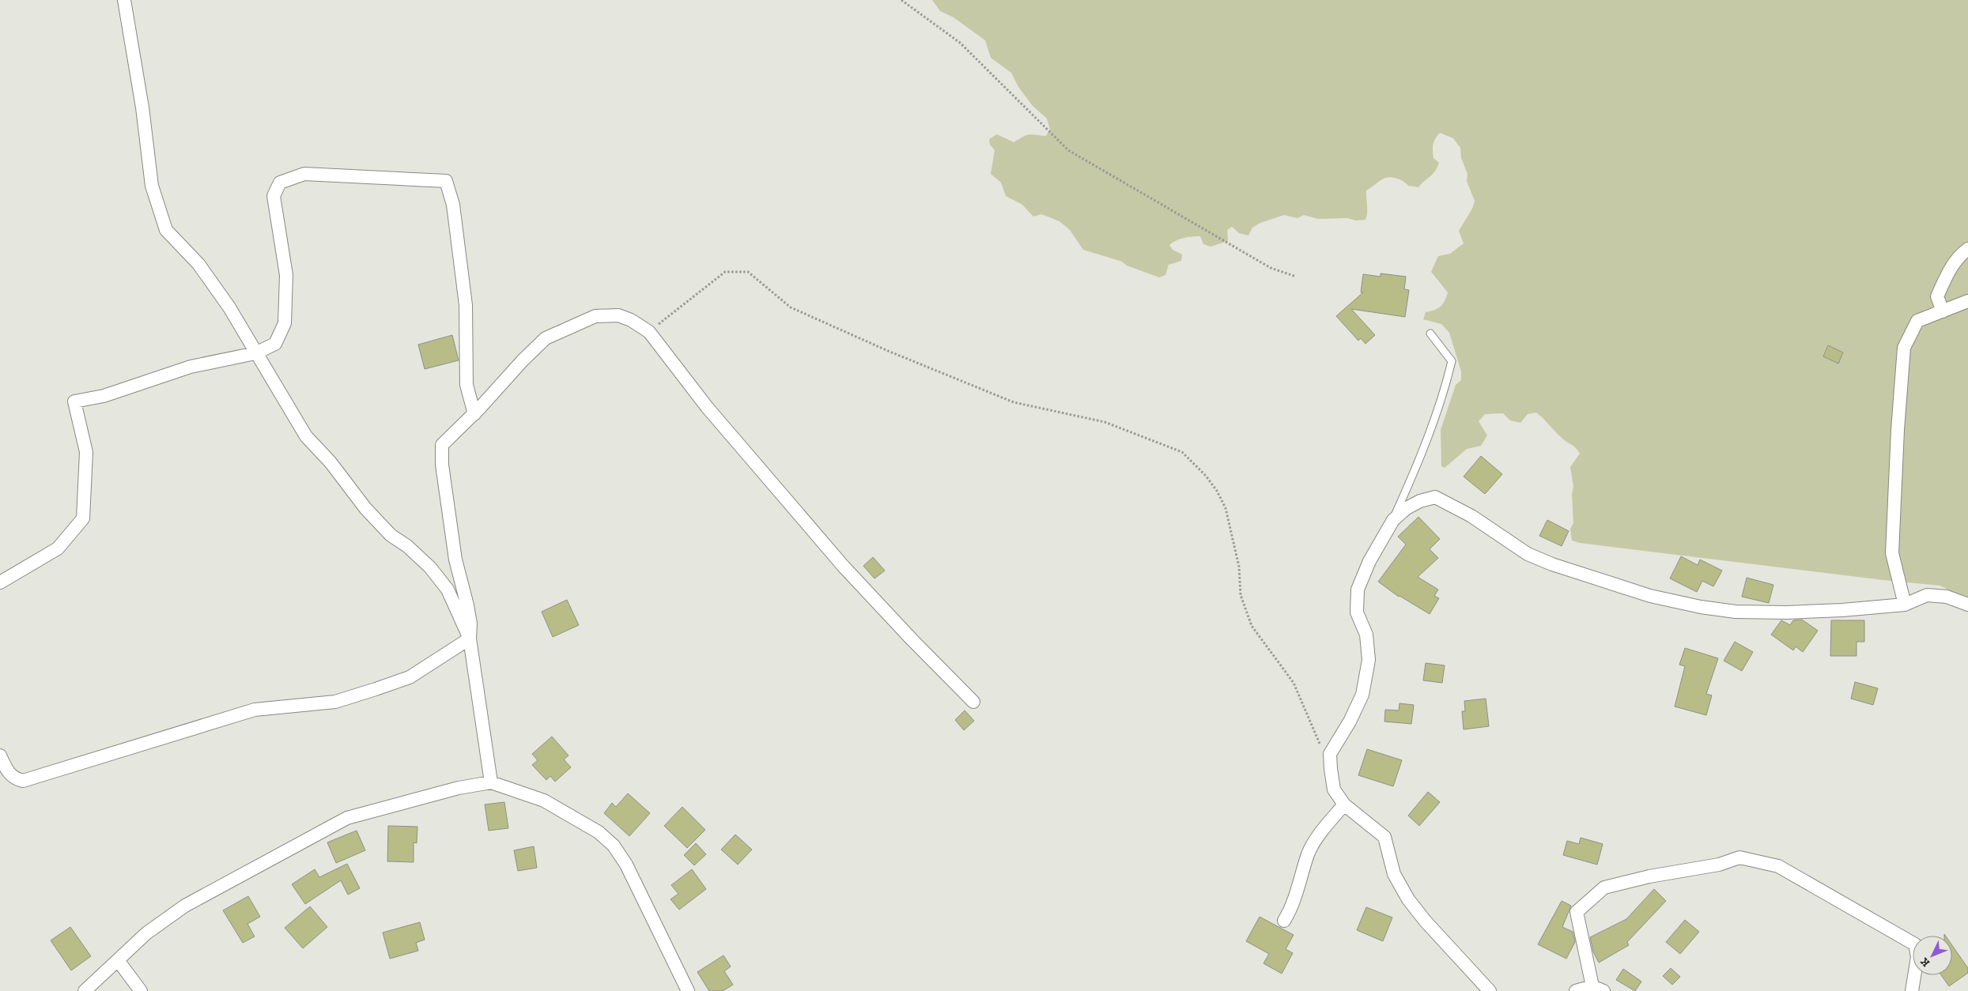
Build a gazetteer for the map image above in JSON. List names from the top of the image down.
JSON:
{
  "north": "bottom left"
}
